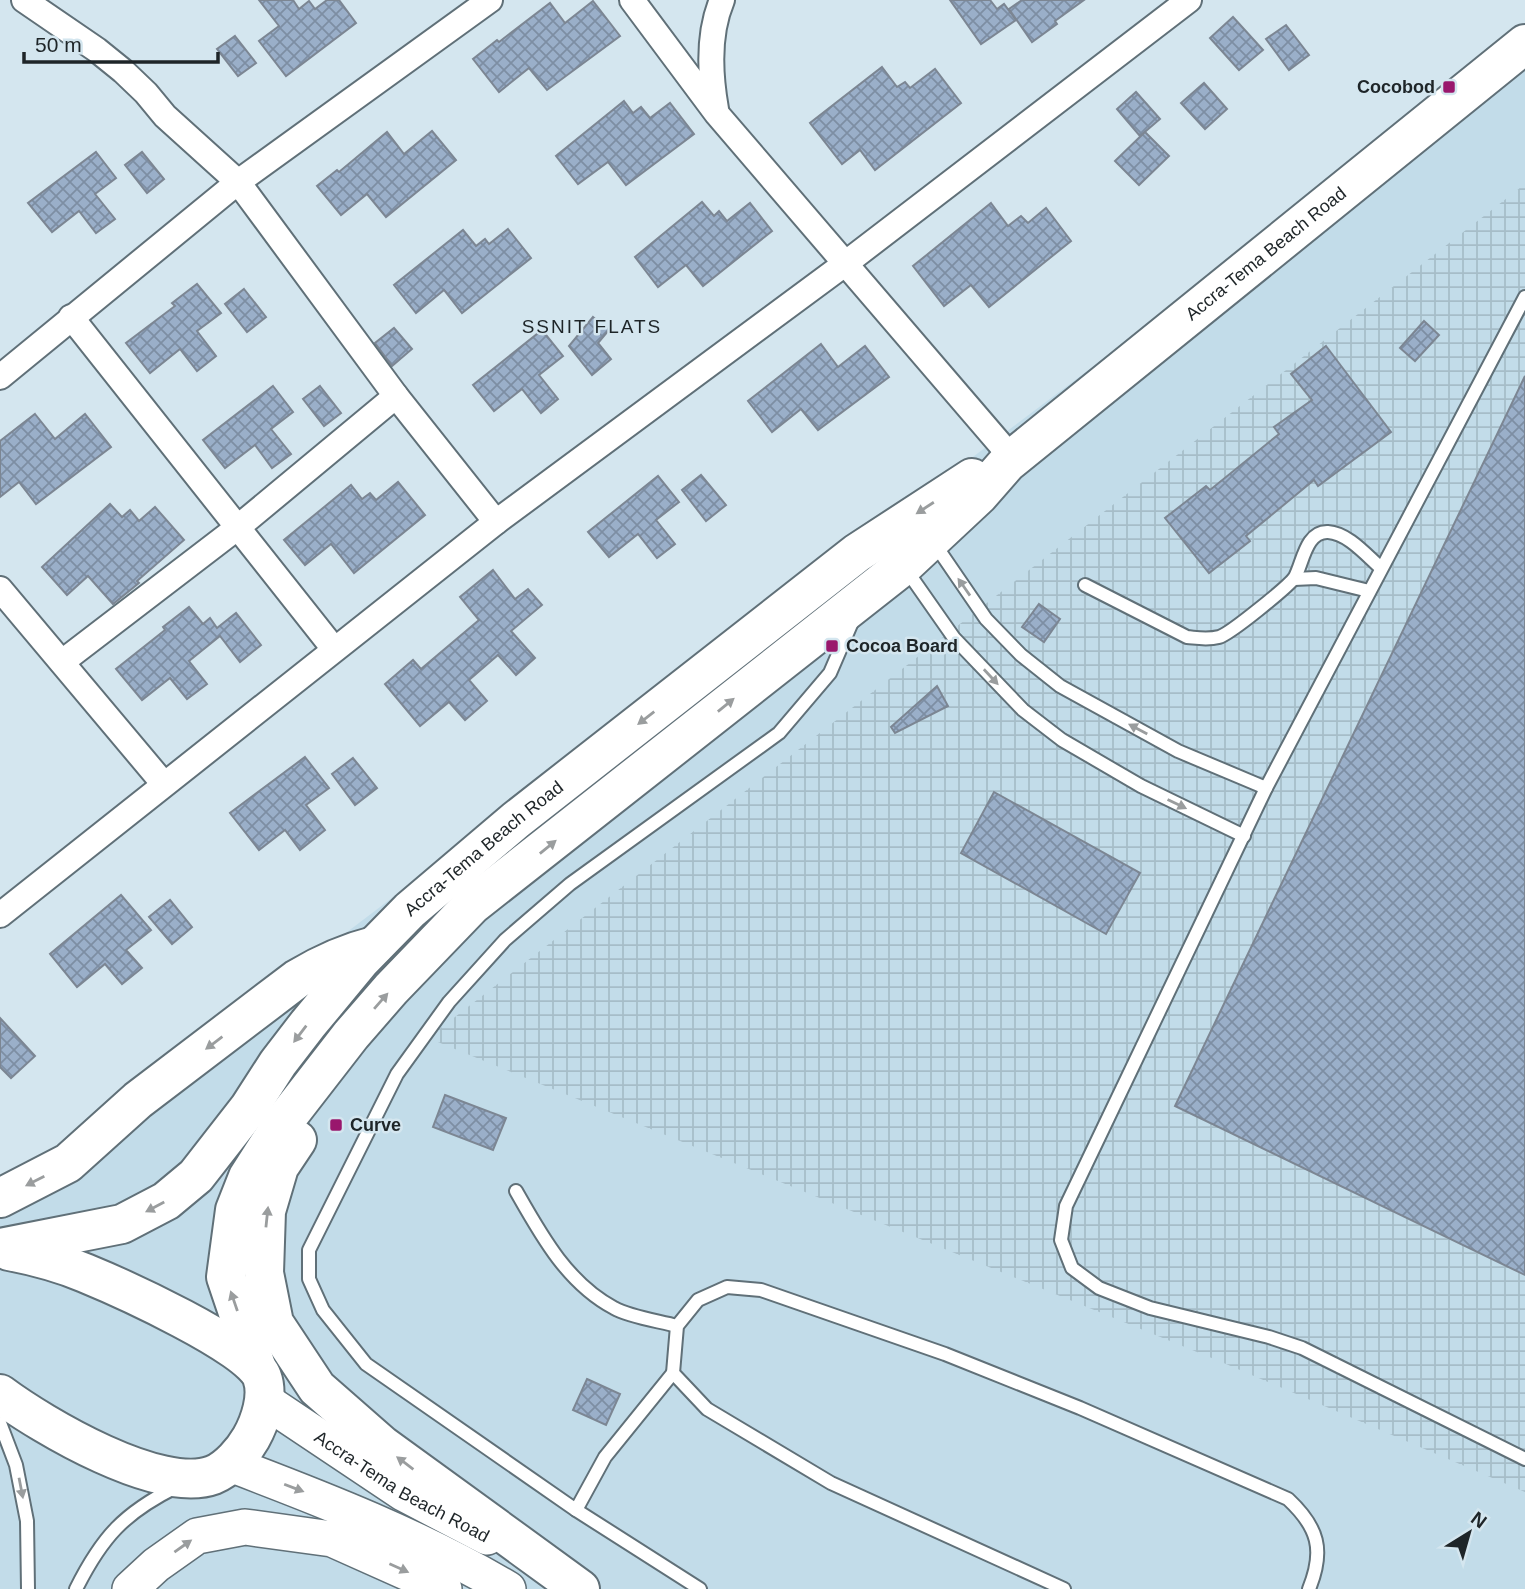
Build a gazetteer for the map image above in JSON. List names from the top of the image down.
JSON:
{
  "streets": {
    "main road": ["Accra-Tema Beach Road"]
  },
  "districts": ["SSNIT FLATS"],
  "places": {
    "transit": ["Cocobod", "Cocoa Board", "Curve"]
  },
  "scale_bar": "50 m",
  "north": "top right"
}
